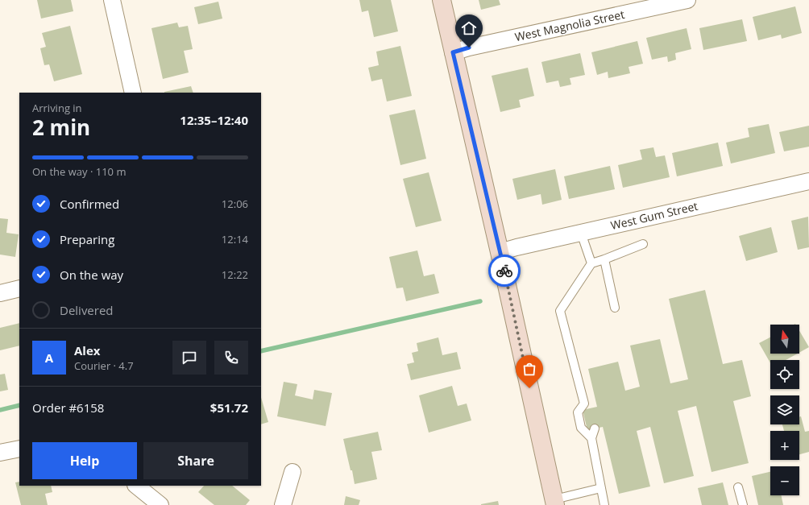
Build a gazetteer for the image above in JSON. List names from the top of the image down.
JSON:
{
  "streets": {
    "street": ["West Magnolia Street", "West Gum Street"]
  },
  "north": "top",
  "page": {
    "heading": ["2 min", "Arriving in", "12:35–12:40"],
    "panel": [
      "Alex",
      "Courier · 4.7",
      "Order #6158",
      "$51.72"
    ],
    "bar": "On the way · 110 m",
    "list": [
      ["Confirmed", "12:06"],
      ["Preparing", "12:14"],
      ["On the way", "12:22"],
      "Delivered"
    ],
    "map_buttons": ["+", "−"],
    "round": "A",
    "buttons": ["Help", "Share"]
  }
}
